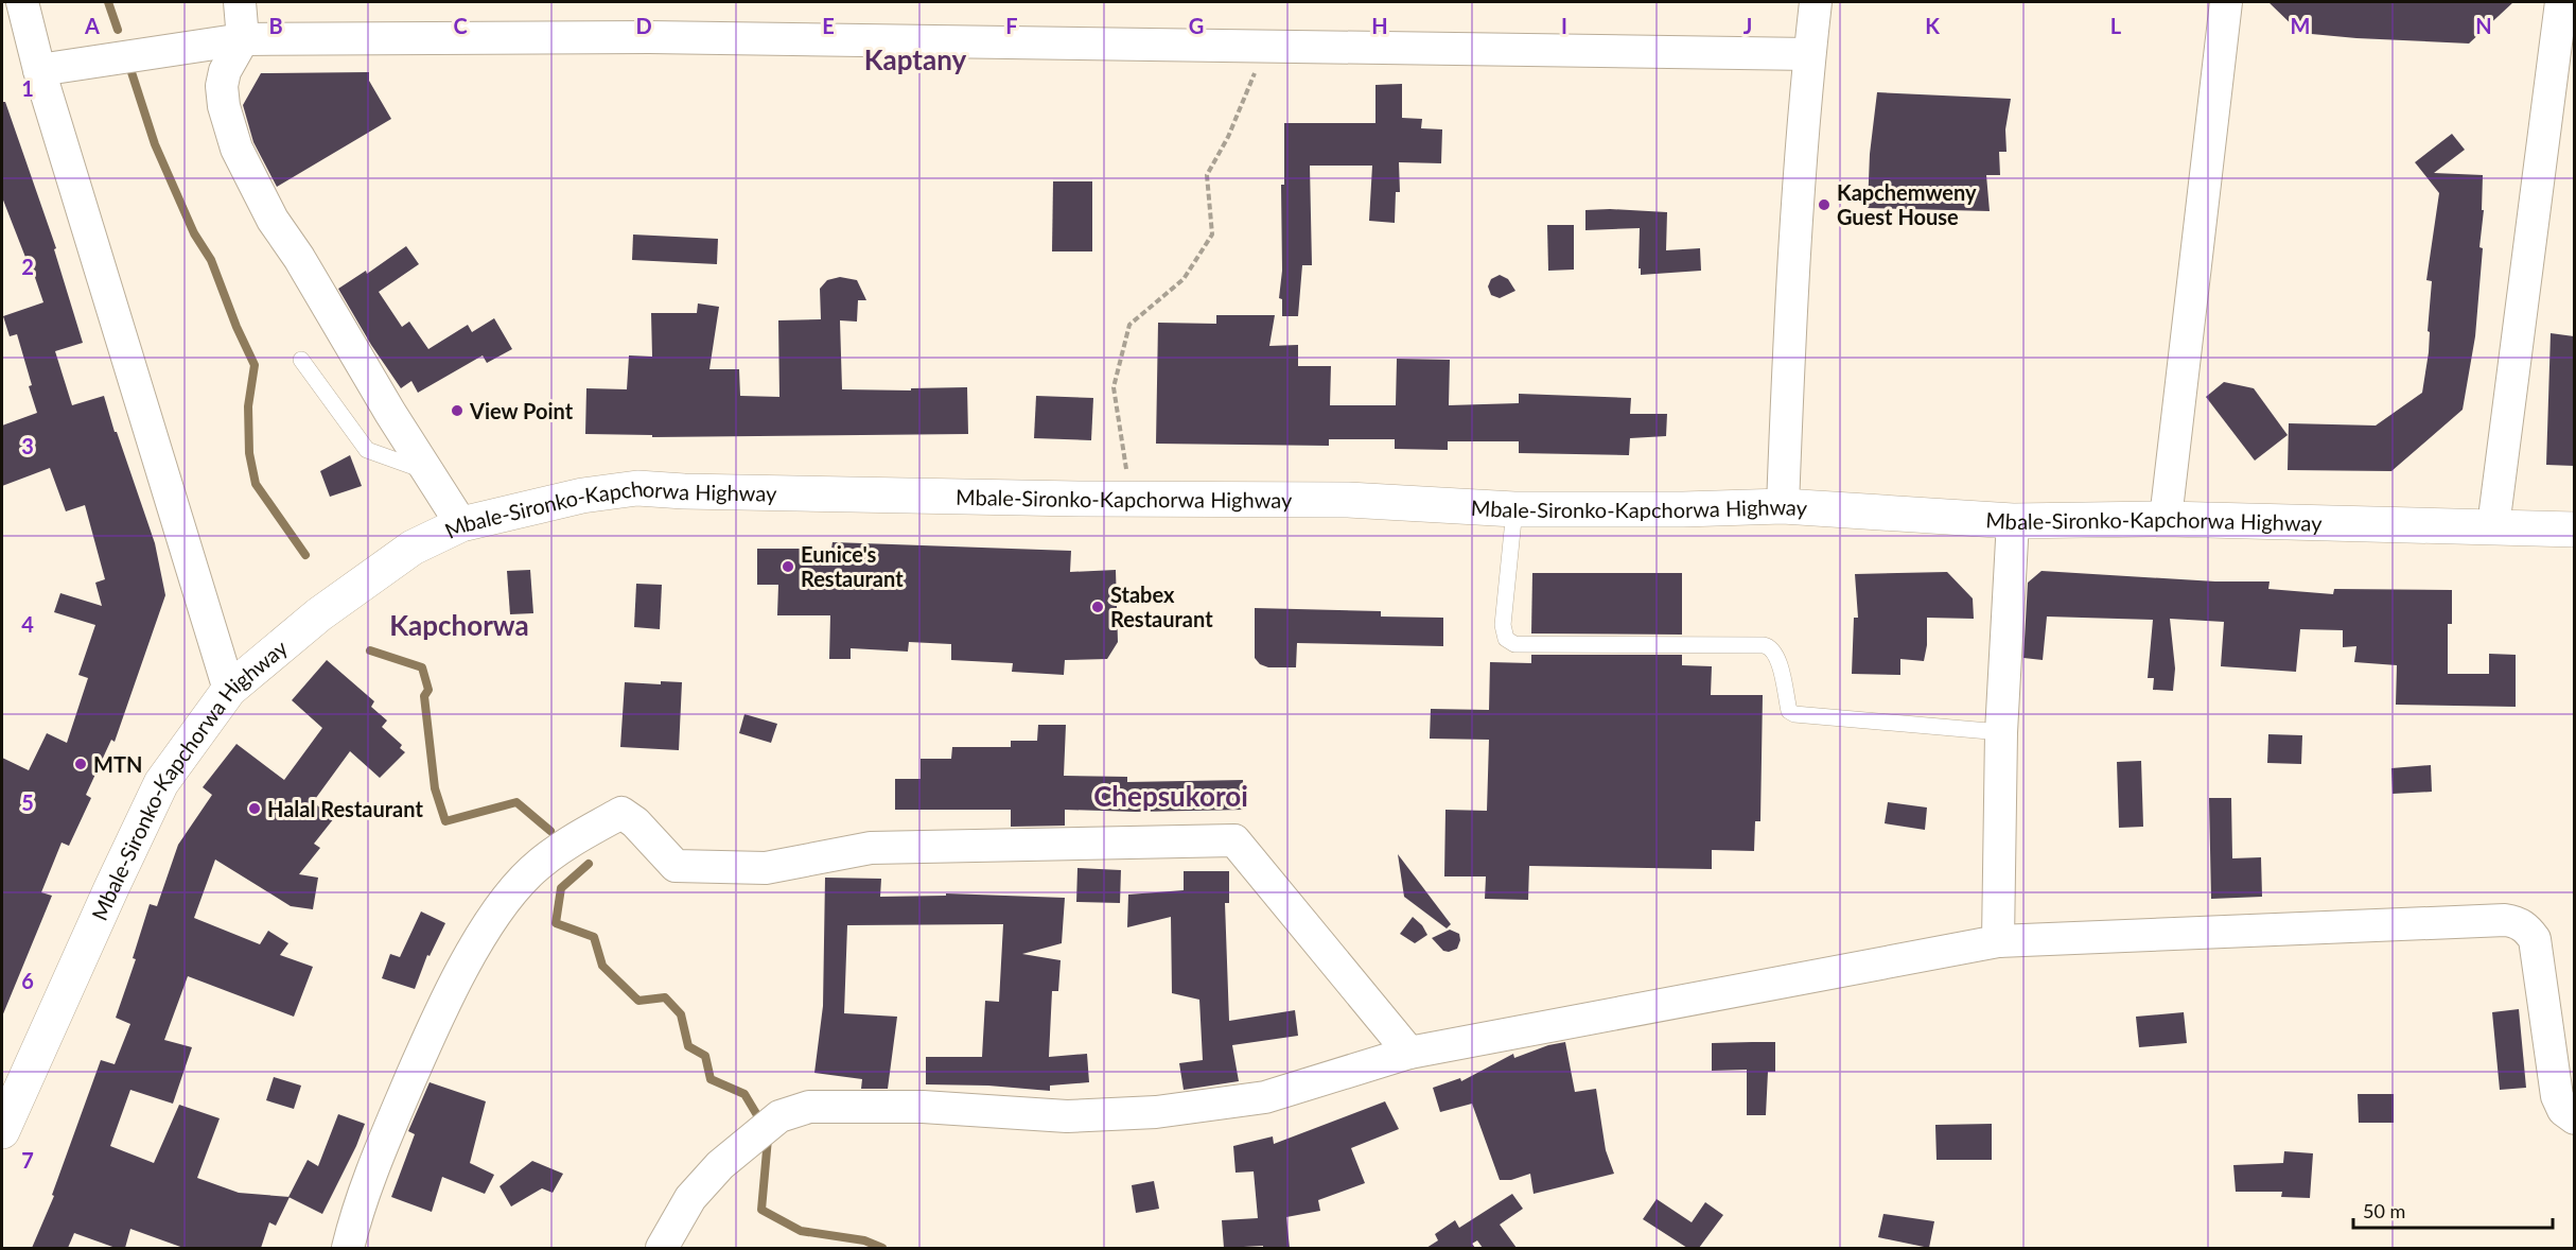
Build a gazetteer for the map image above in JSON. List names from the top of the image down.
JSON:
{
  "streets": {
    "main road": ["Mbale-Sironko-Kapchorwa Highway"]
  },
  "districts": ["Kaptany", "Kapchorwa", "Chepsukoroi"],
  "places": [
    "Kapchemweny Guest House",
    "View Point",
    "Eunice's Restaurant",
    "Stabex Restaurant",
    "MTN",
    "Halal Restaurant"
  ],
  "scale_bar": "50 m",
  "grid": {
    "columns": [
      "A",
      "B",
      "C",
      "D",
      "E",
      "F",
      "G",
      "H",
      "I",
      "J",
      "K",
      "L",
      "M",
      "N"
    ],
    "rows": [
      "1",
      "2",
      "3",
      "4",
      "5",
      "6",
      "7"
    ]
  }
}
